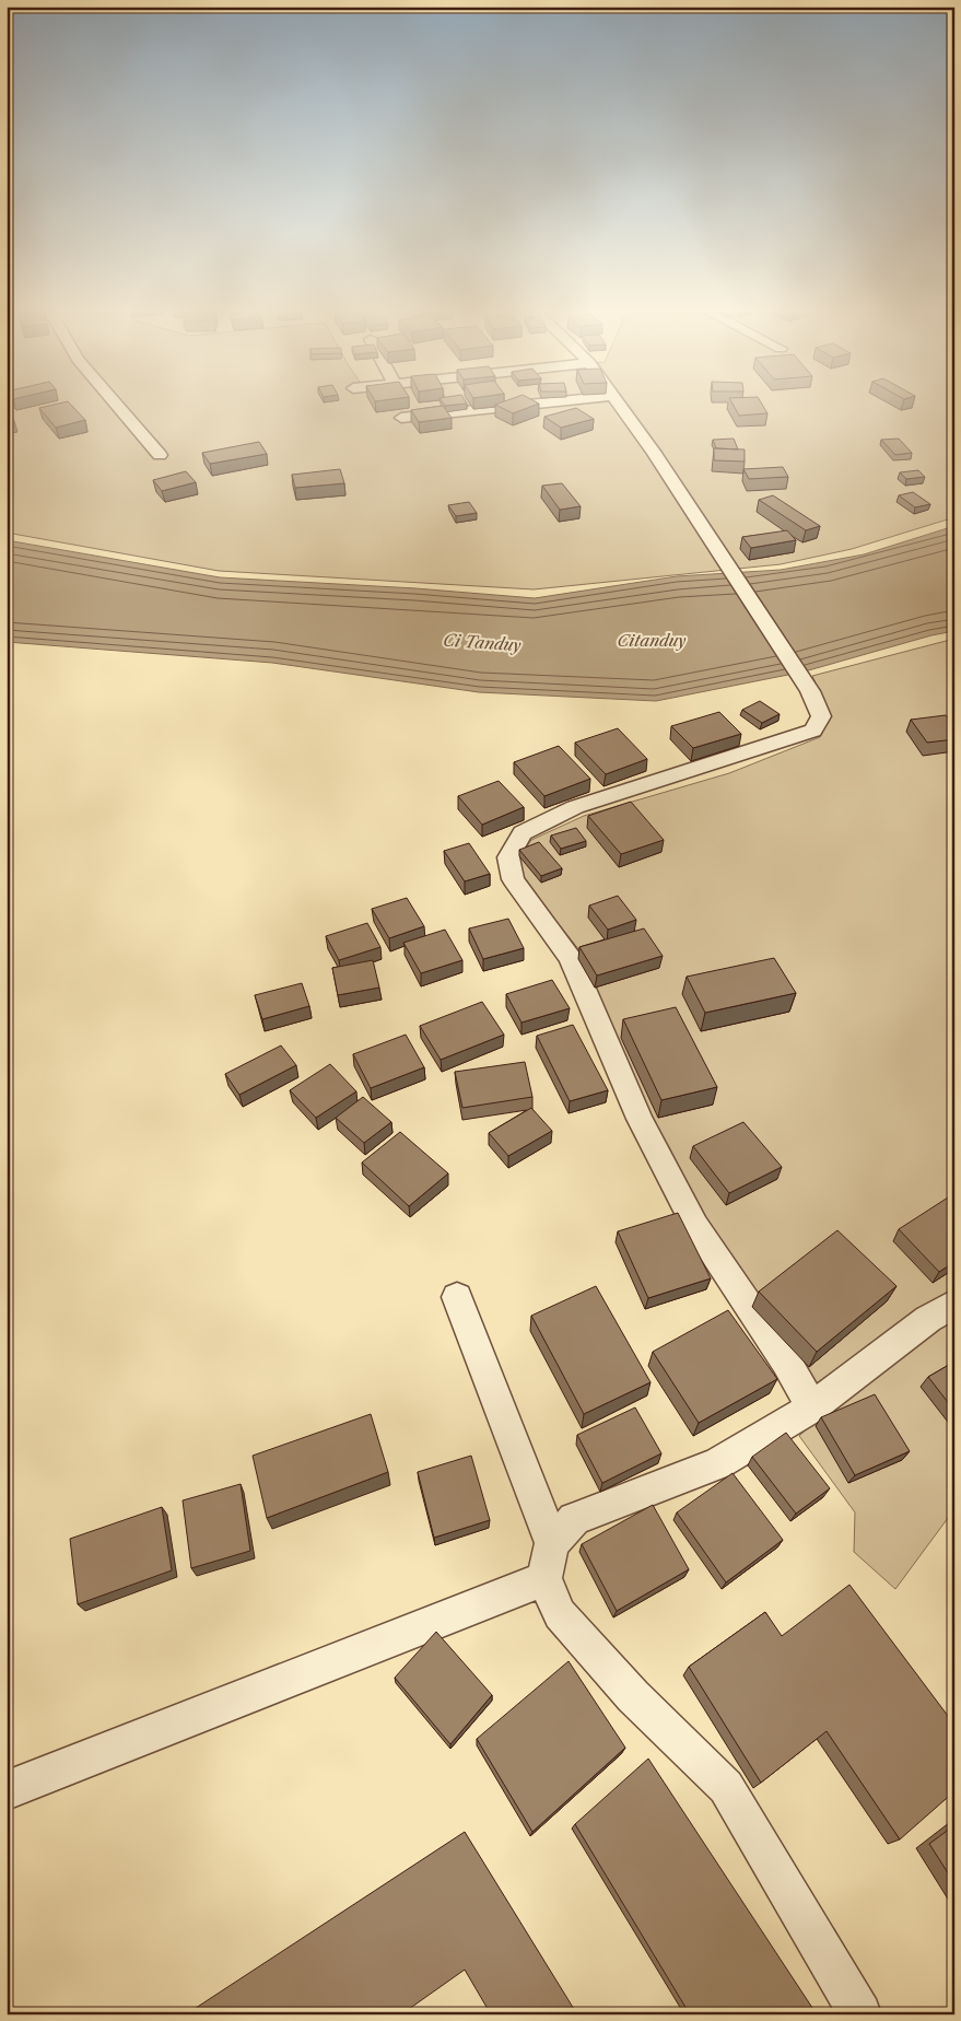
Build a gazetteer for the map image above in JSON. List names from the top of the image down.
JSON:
{
  "water": ["Citanduy", "Ci Tanduy"]
}
